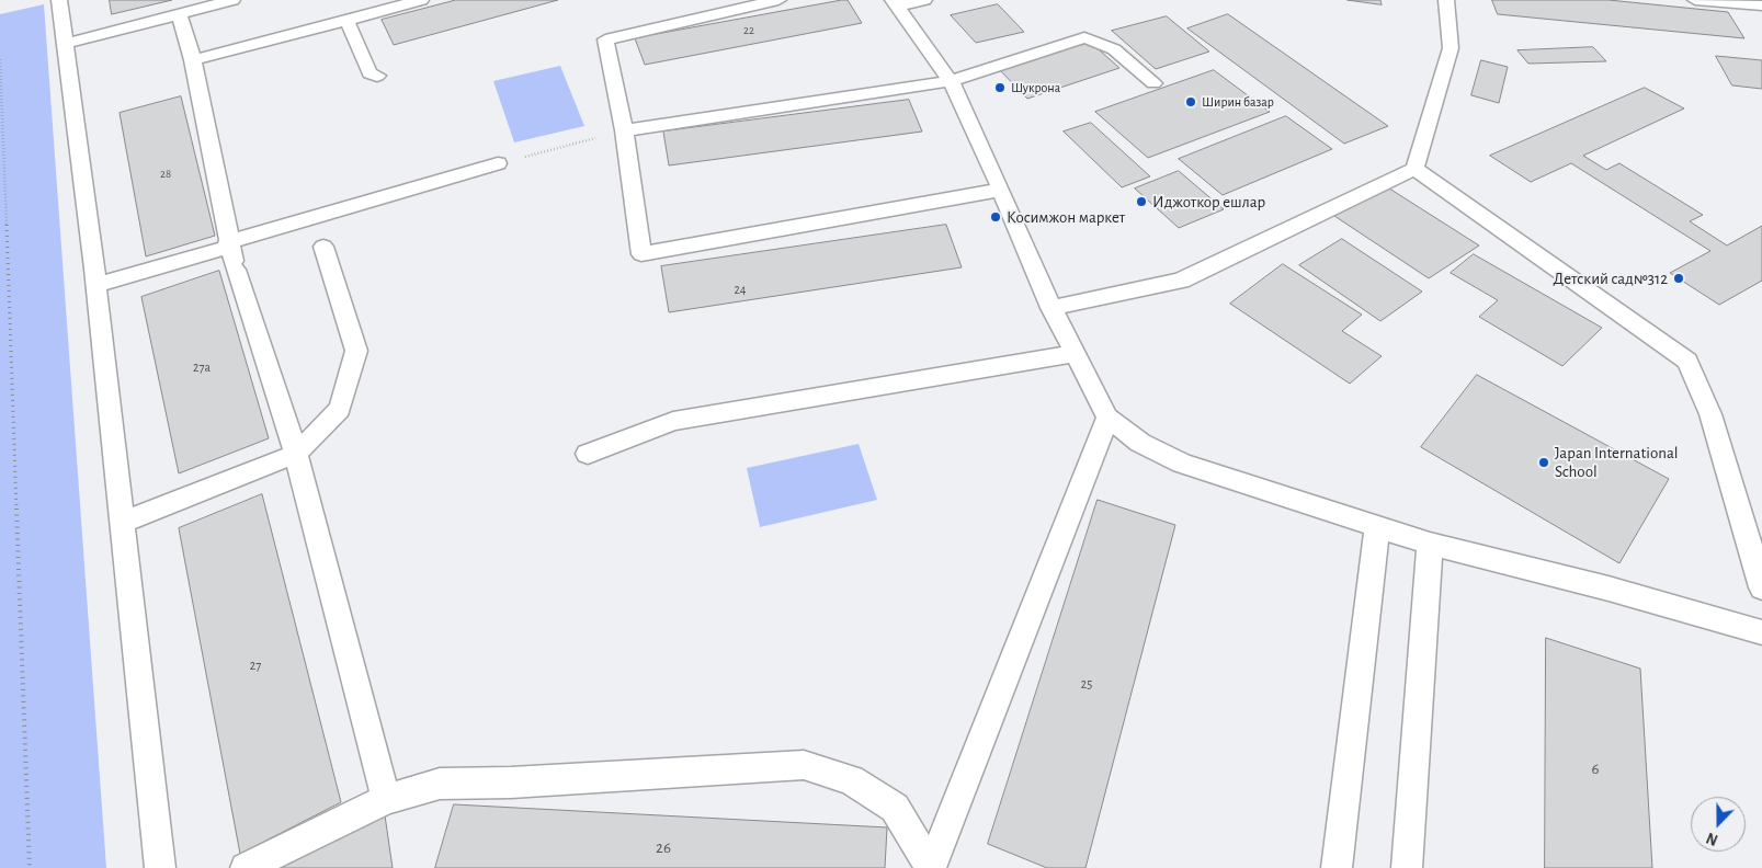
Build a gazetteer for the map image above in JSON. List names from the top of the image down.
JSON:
{
  "places": [
    "Шукрона",
    "Ширин базар",
    "Иджоткор ешлар",
    "Косимжон маркет",
    "Детский сад№312",
    "Japan International School"
  ],
  "house_numbers": [
    "22",
    "28",
    "24",
    "27а",
    "27",
    "25",
    "6",
    "26"
  ],
  "north": "bottom"
}
